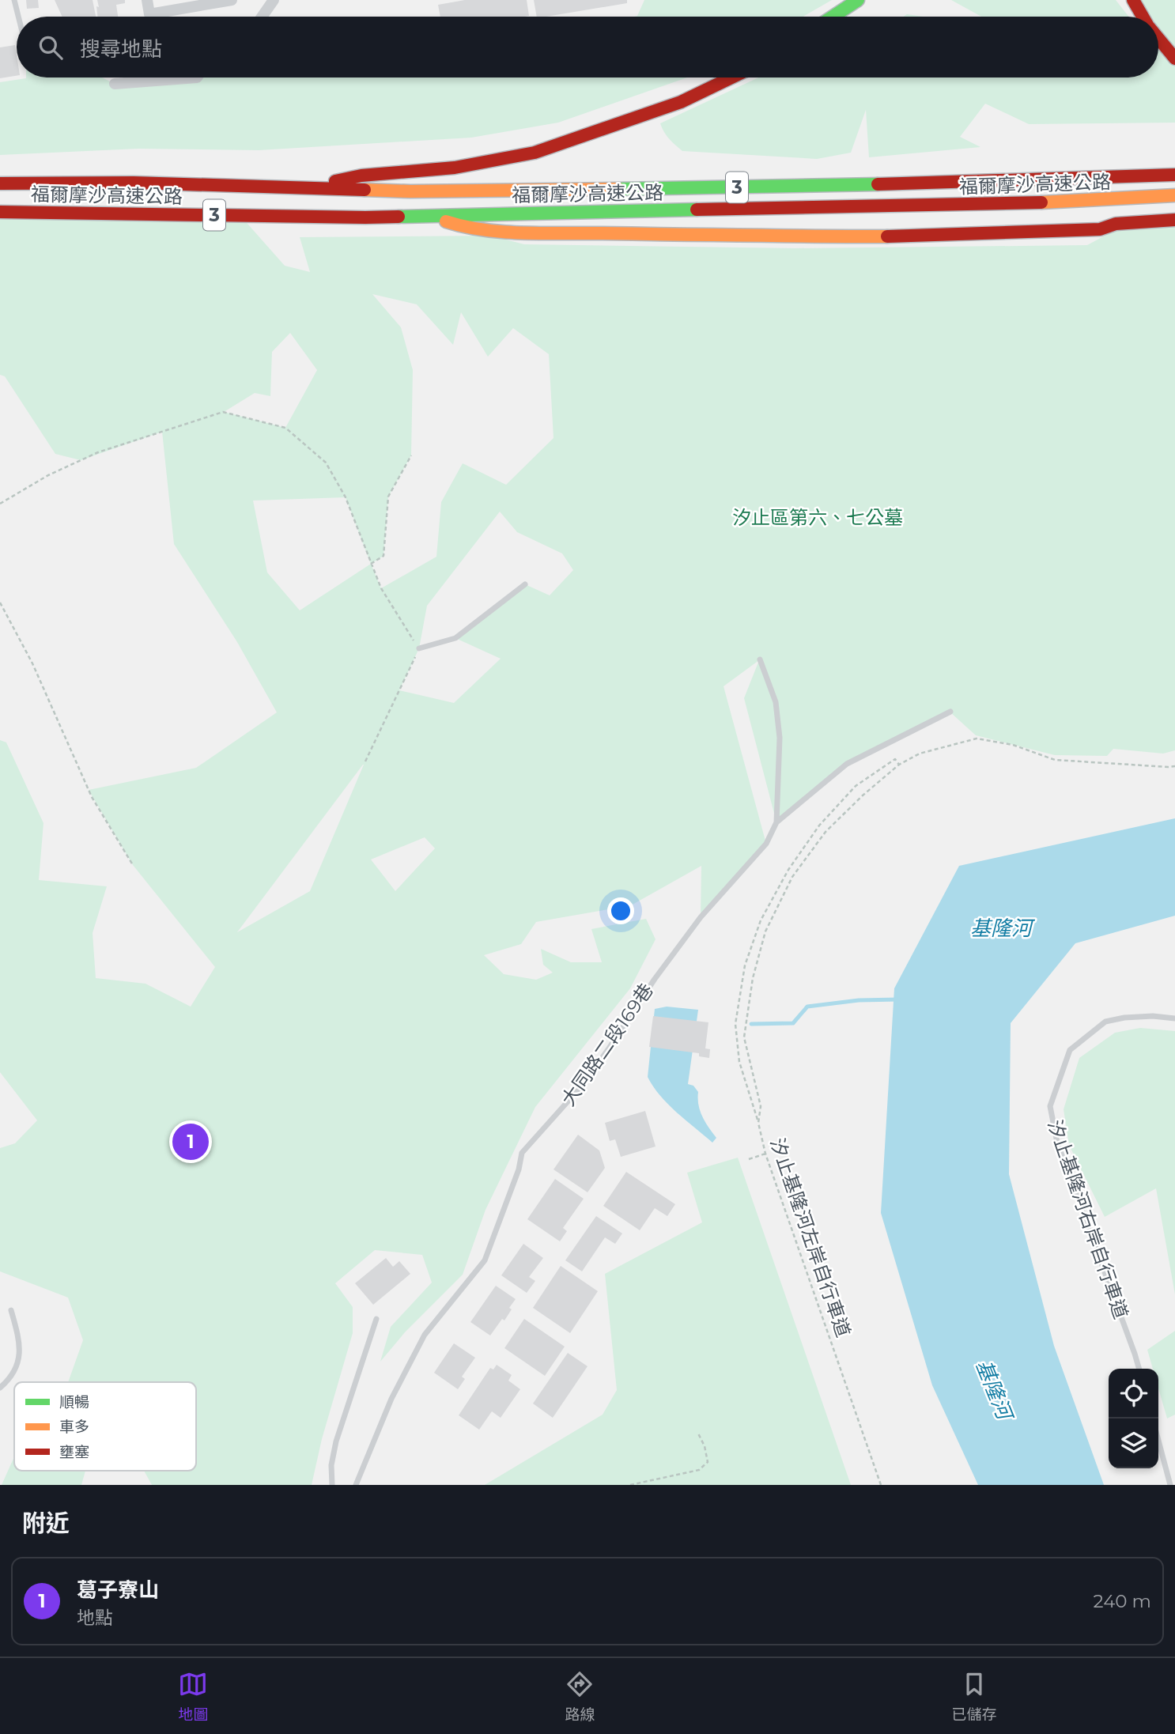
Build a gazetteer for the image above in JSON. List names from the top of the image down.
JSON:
{
  "streets": {
    "highway": ["福爾摩沙高速公路", "3"],
    "lane": ["大同路二段169巷", "汐止基隆河右岸自行車道"],
    "path": ["汐止基隆河左岸自行車道"]
  },
  "water": ["基隆河"],
  "parks": ["汐止區第六、七公墓"],
  "legend": ["順暢", "車多", "壅塞"],
  "page": {
    "search": "搜尋地點",
    "pins": "1",
    "heading": "附近",
    "list": [
      {
        "mark": "1",
        "name": "葛子寮山",
        "note": "地點",
        "value": "240 m"
      }
    ],
    "nav": ["地圖", "路線", "已儲存"]
  }
}
